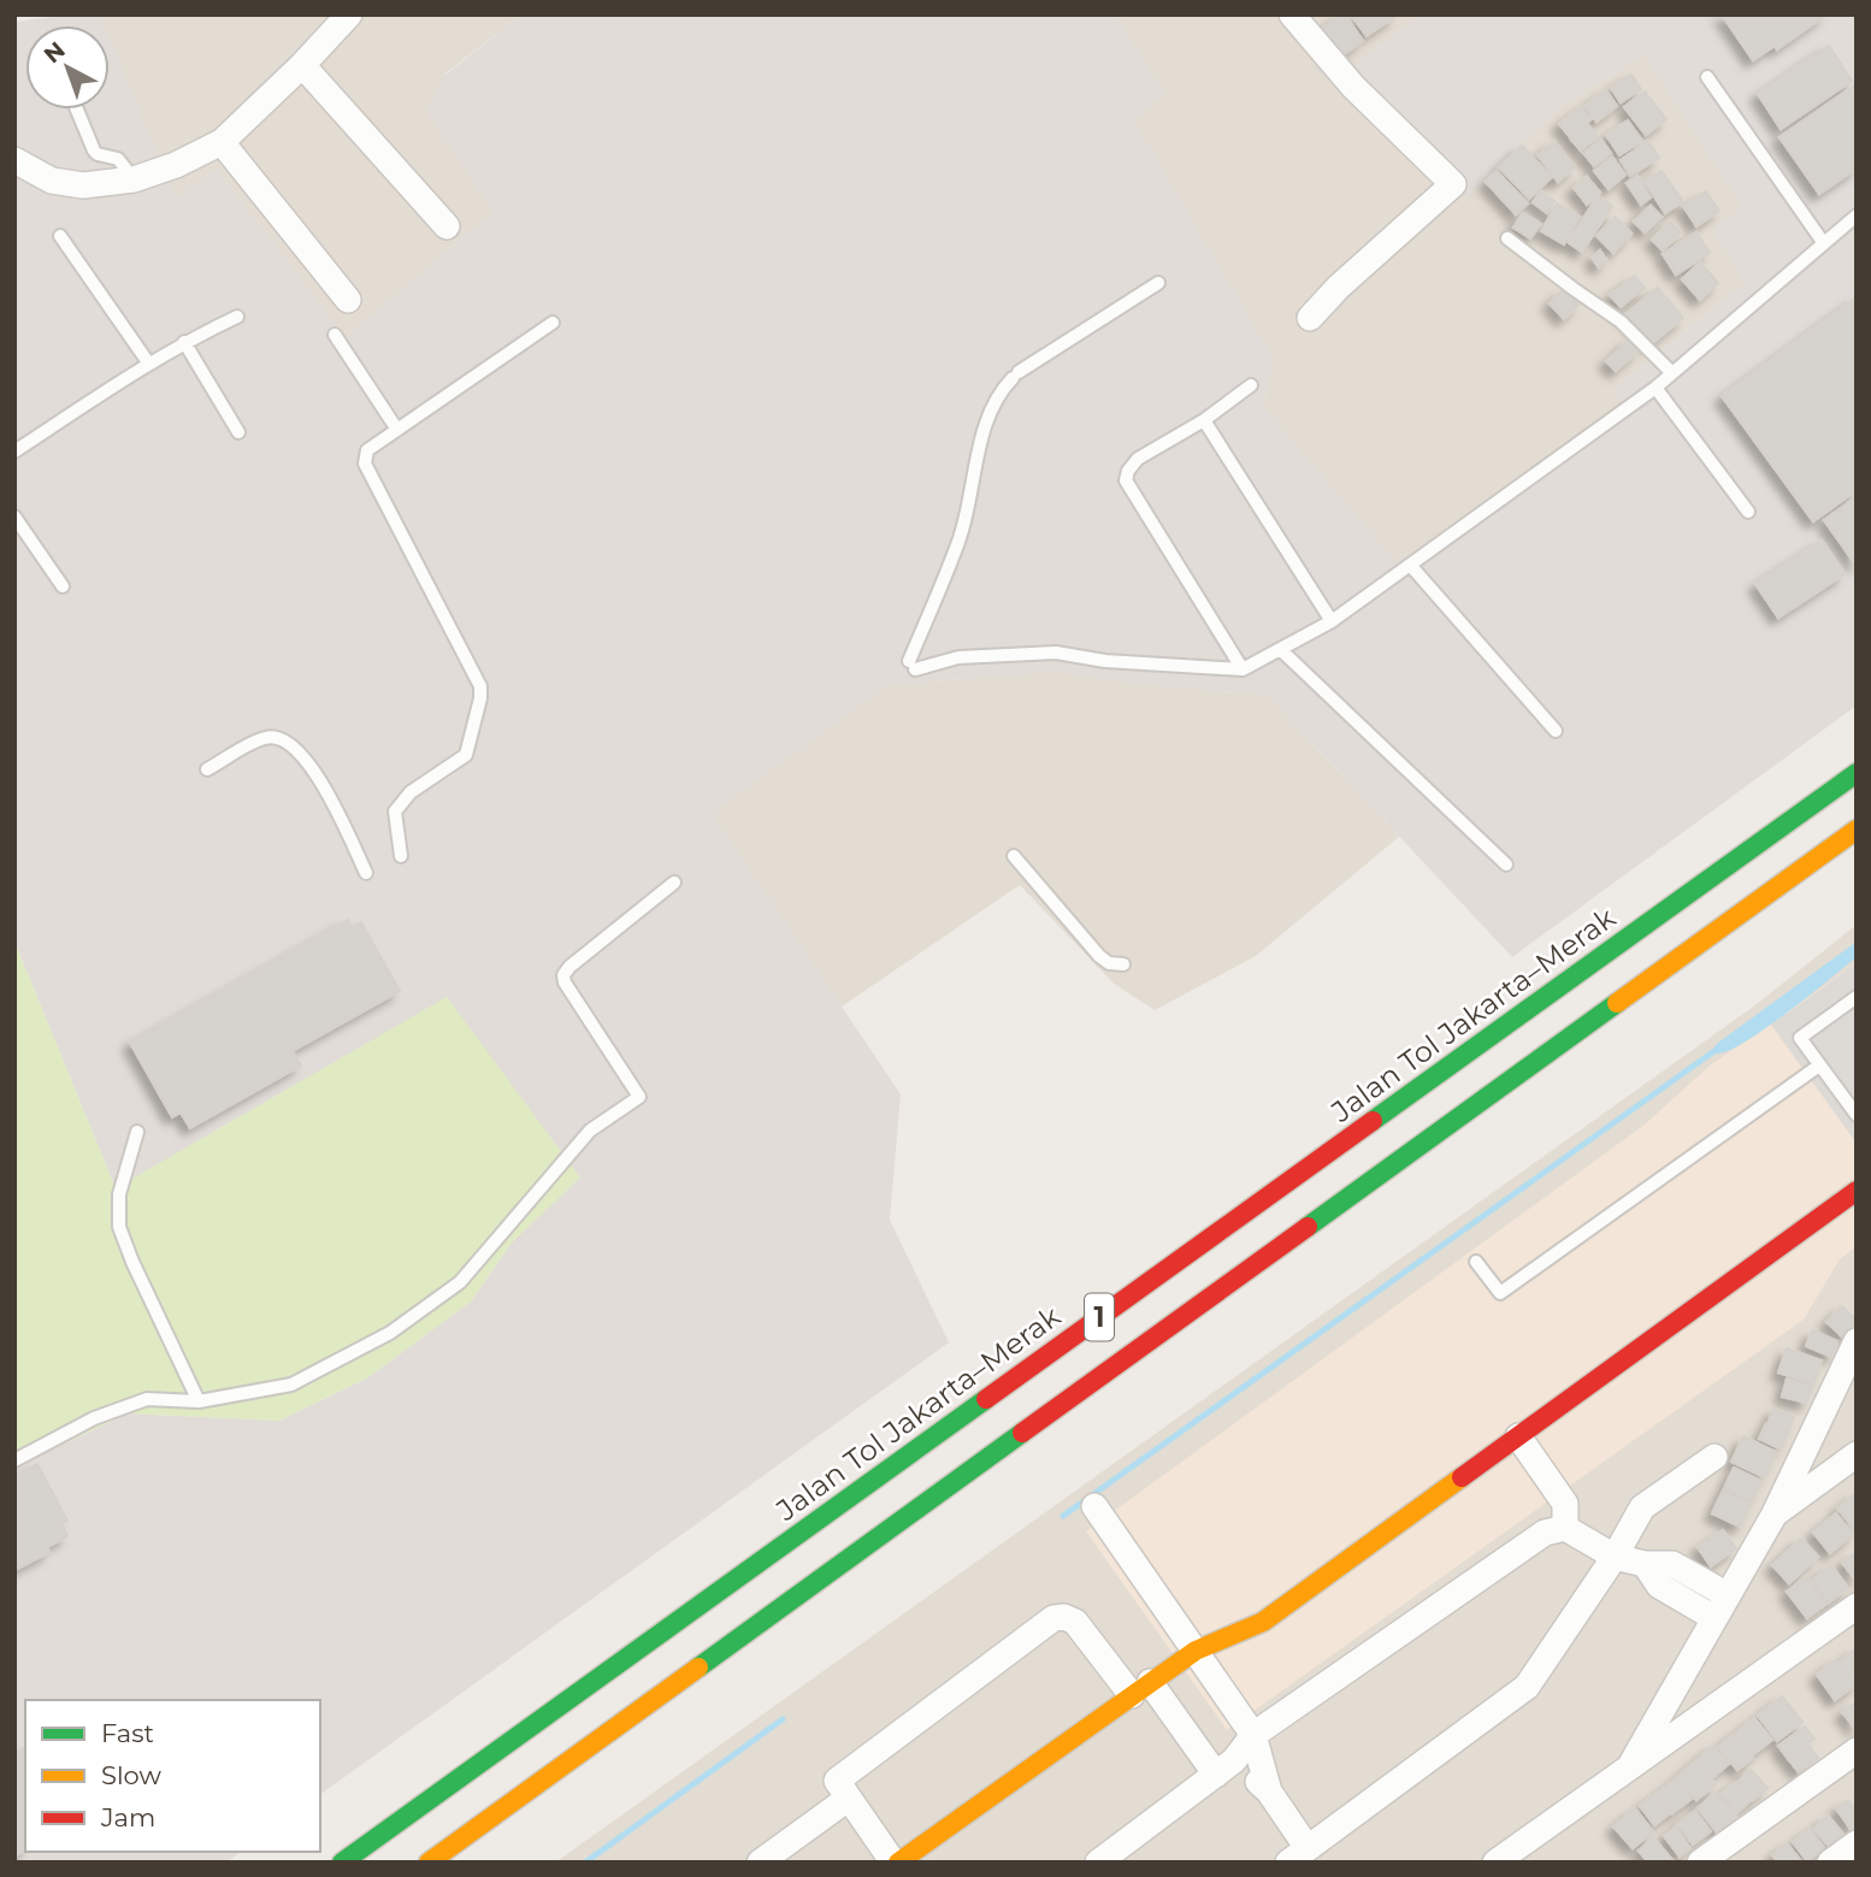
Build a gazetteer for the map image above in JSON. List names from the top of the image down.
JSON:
{
  "streets": {
    "main road": ["Jalan Tol Jakarta–Merak", "1"]
  },
  "legend": ["Fast", "Slow", "Jam"],
  "north": "top left"
}
